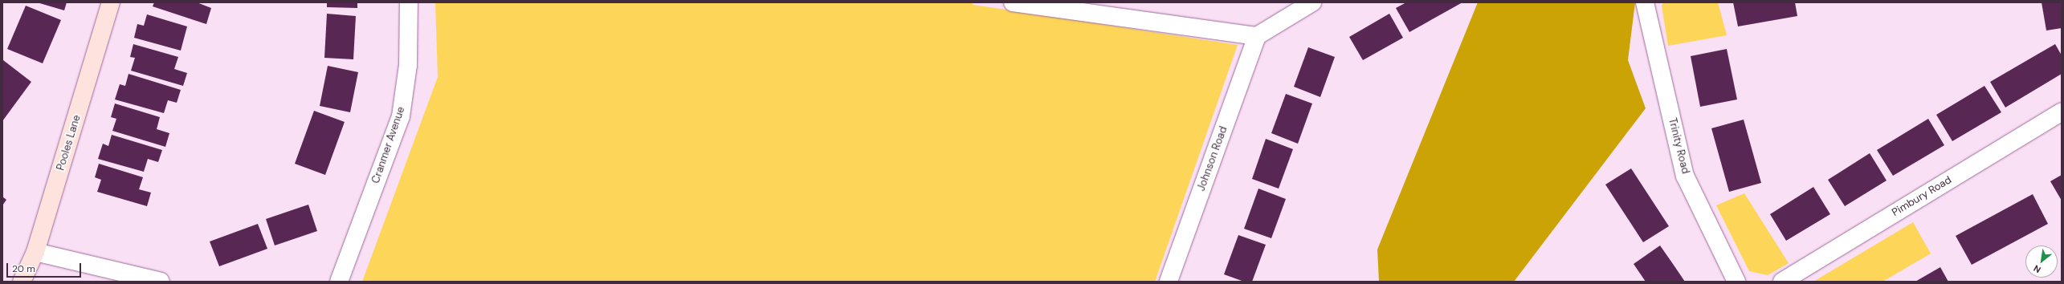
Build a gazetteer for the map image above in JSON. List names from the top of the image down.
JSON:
{
  "streets": {
    "street": [
      "Pooles Lane",
      "Cranmer Avenue",
      "Trinity Road",
      "Johnson Road",
      "Pimbury Road"
    ]
  },
  "scale_bar": "20 m",
  "north": "bottom left"
}
